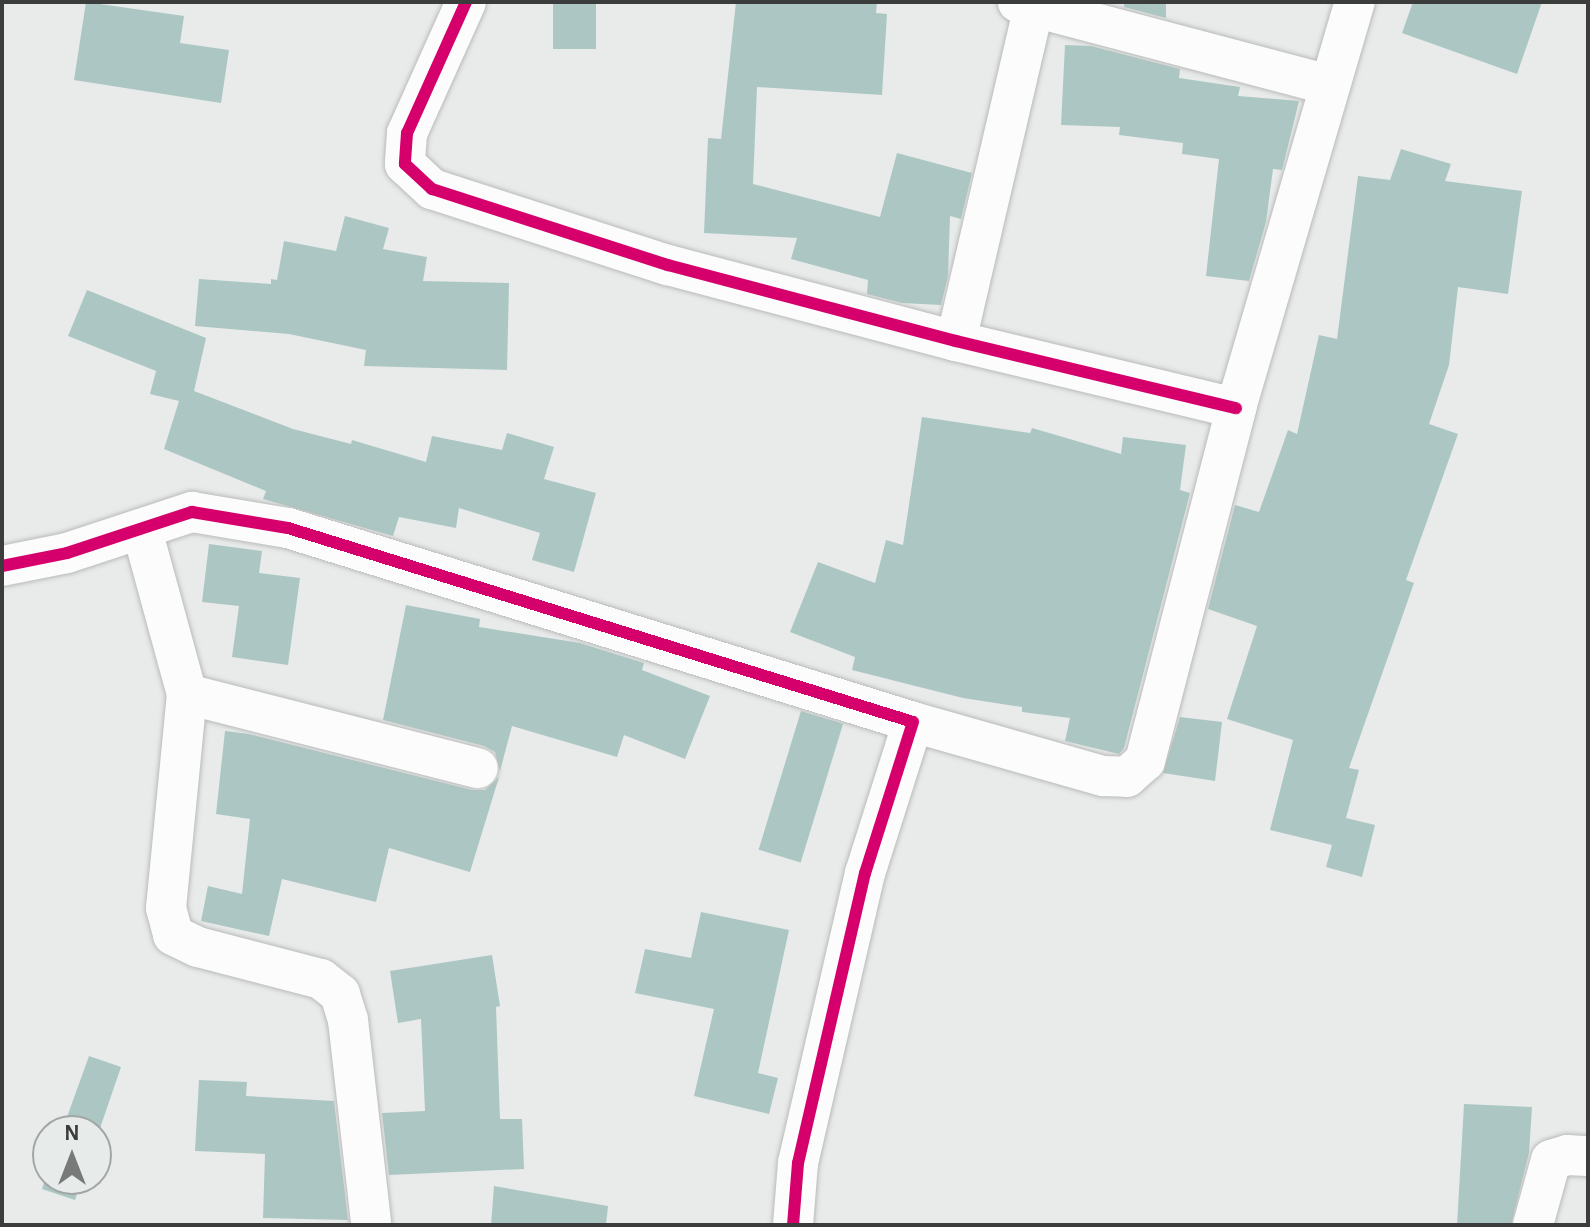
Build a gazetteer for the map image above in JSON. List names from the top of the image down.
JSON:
{
  "north": "top"
}
